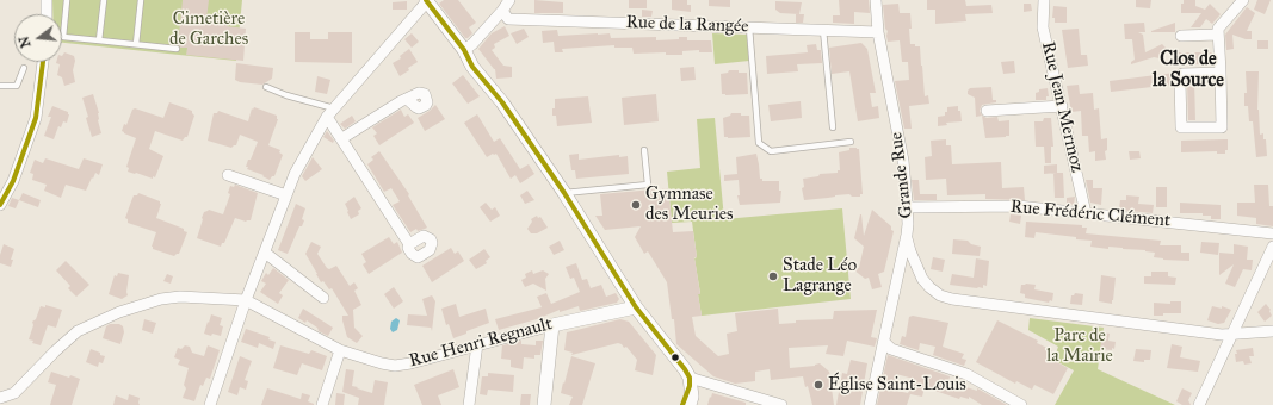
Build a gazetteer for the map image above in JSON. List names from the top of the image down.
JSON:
{
  "streets": {
    "street": [
      "Rue de la Rangée",
      "Rue Jean Mermoz",
      "Grande Rue",
      "Rue Frédéric Clément",
      "Rue Henri Regnault"
    ]
  },
  "crossings": [
    ["Rue de la Rangée", "Grande Rue"],
    ["Rue Jean Mermoz", "Rue Frédéric Clément"],
    ["Grande Rue", "Rue Frédéric Clément"]
  ],
  "districts": ["Clos de la Source"],
  "parks": ["Cimetière de Garches", "Parc de la Mairie"],
  "places": ["Gymnase des Meuries", "Stade Léo Lagrange", "Église Saint-Louis"],
  "north": "left"
}
